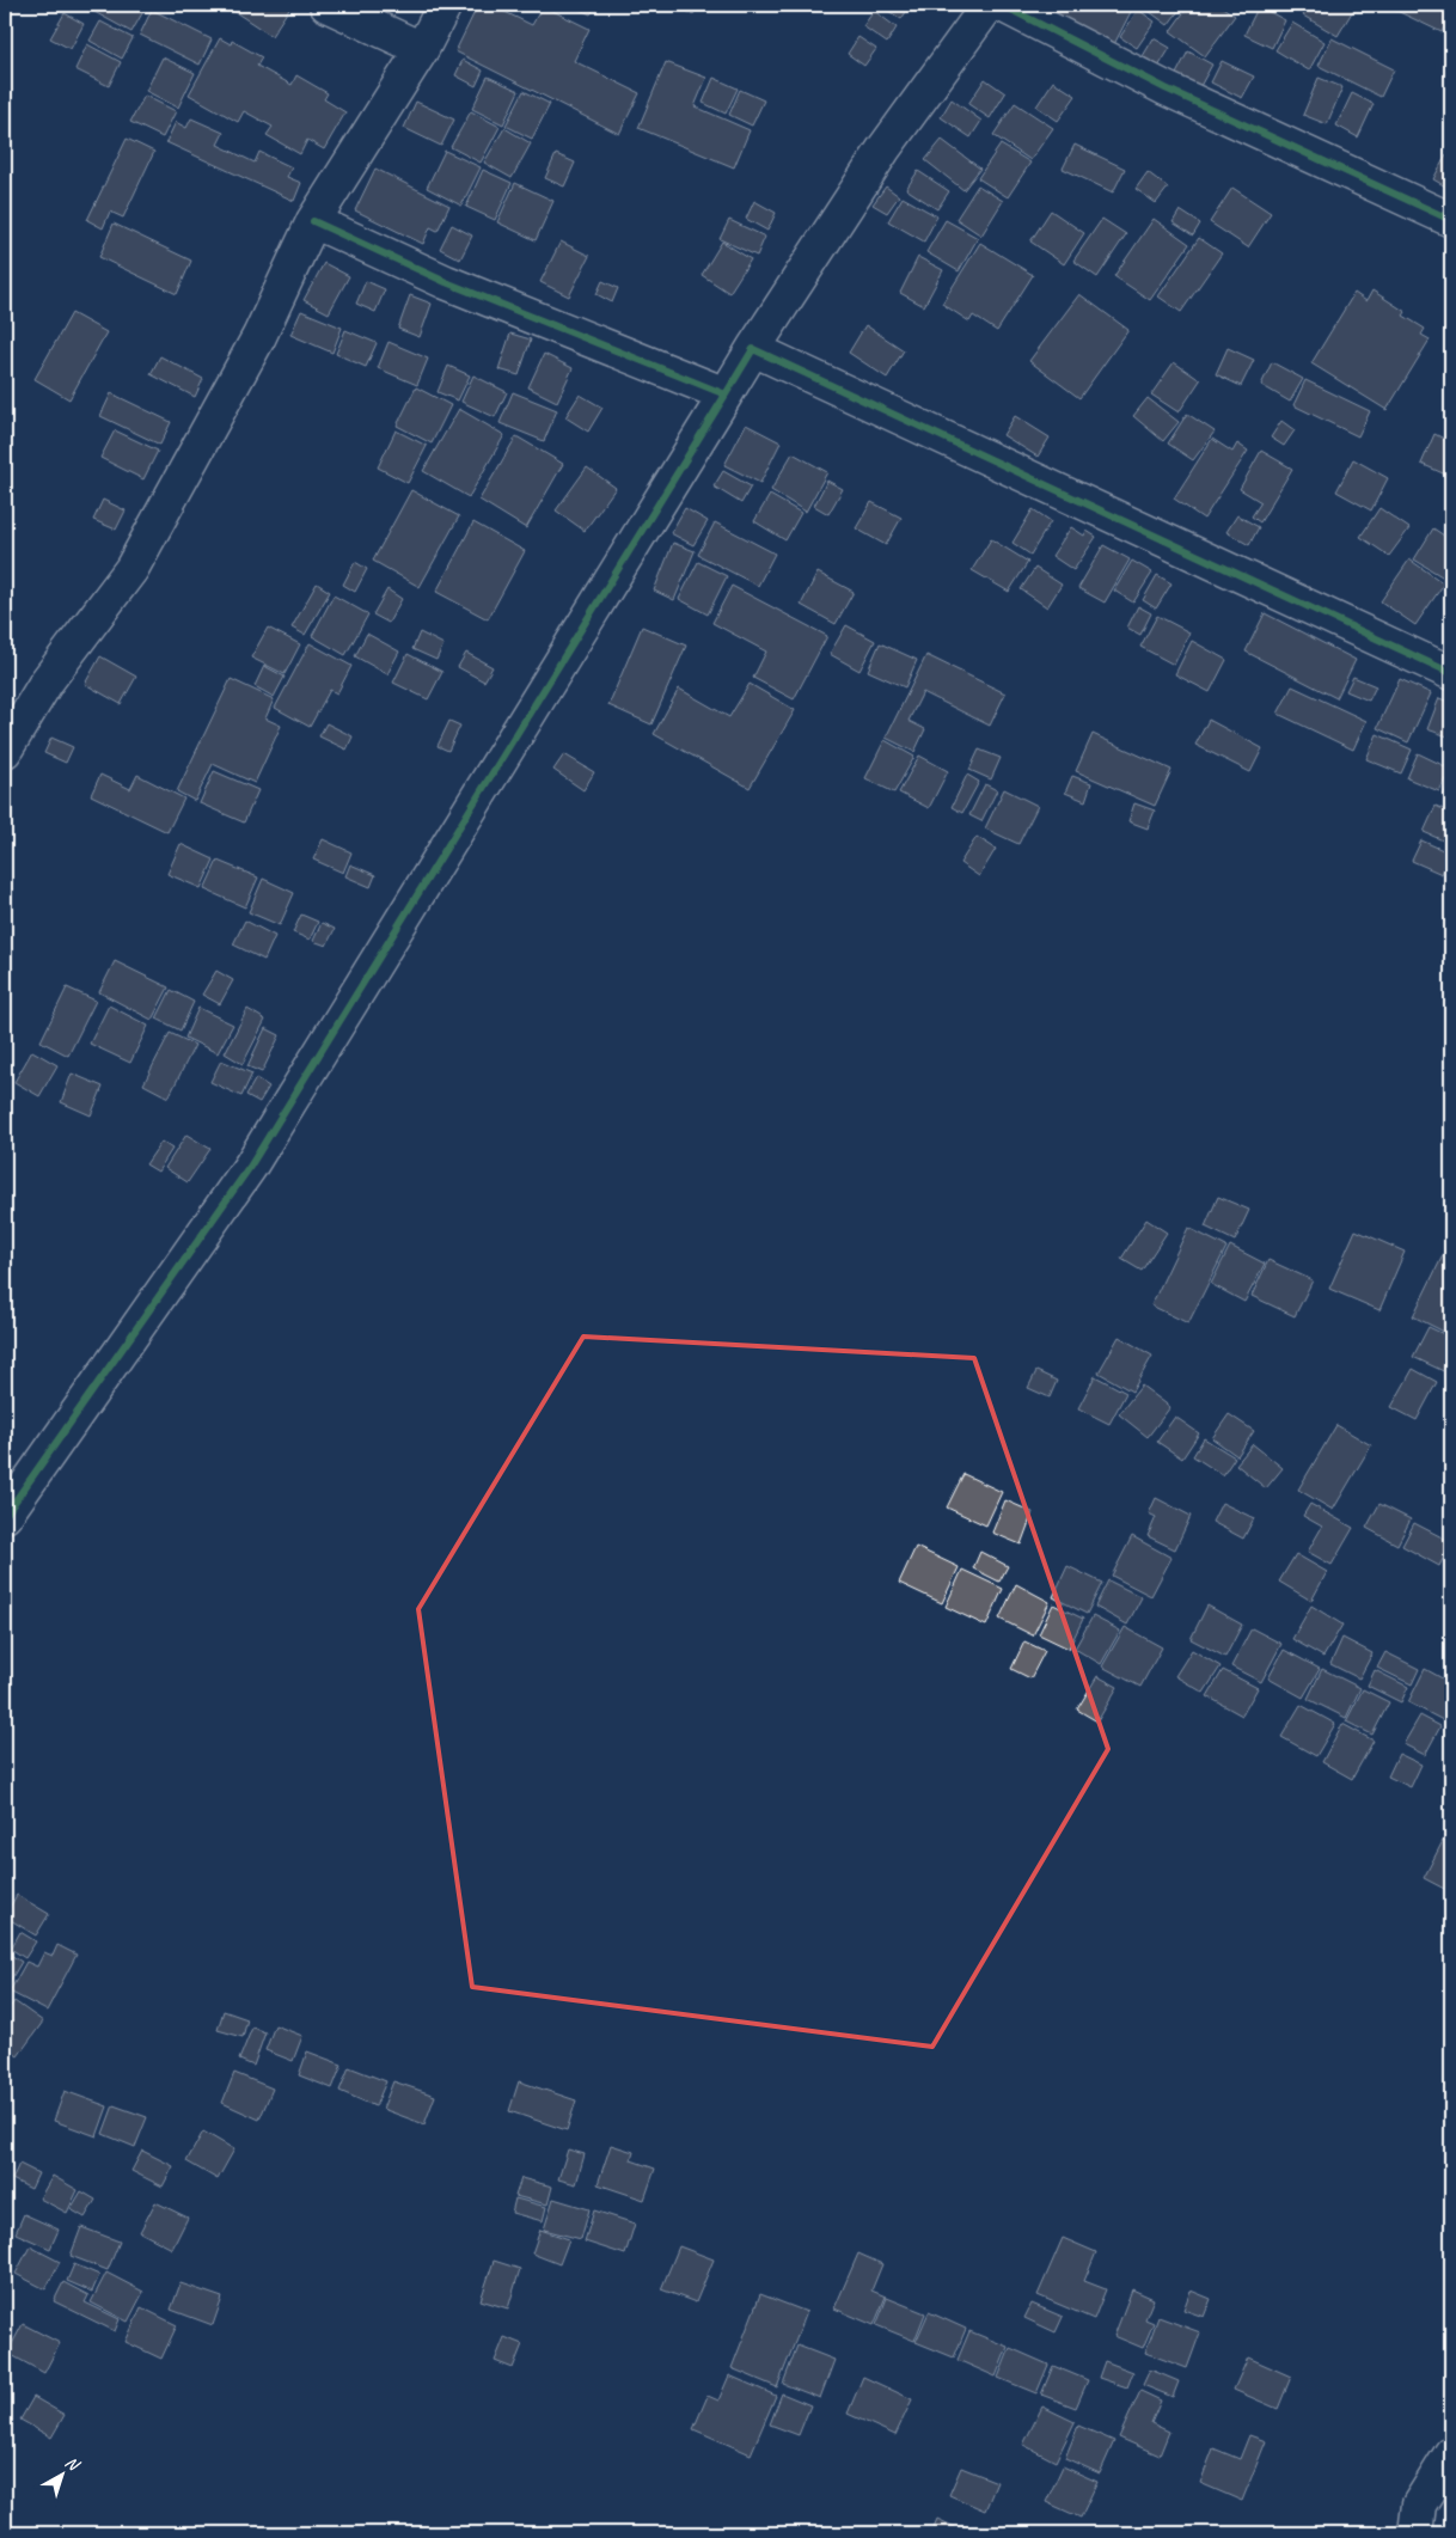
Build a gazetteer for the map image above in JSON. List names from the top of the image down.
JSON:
{
  "north": "top right"
}
